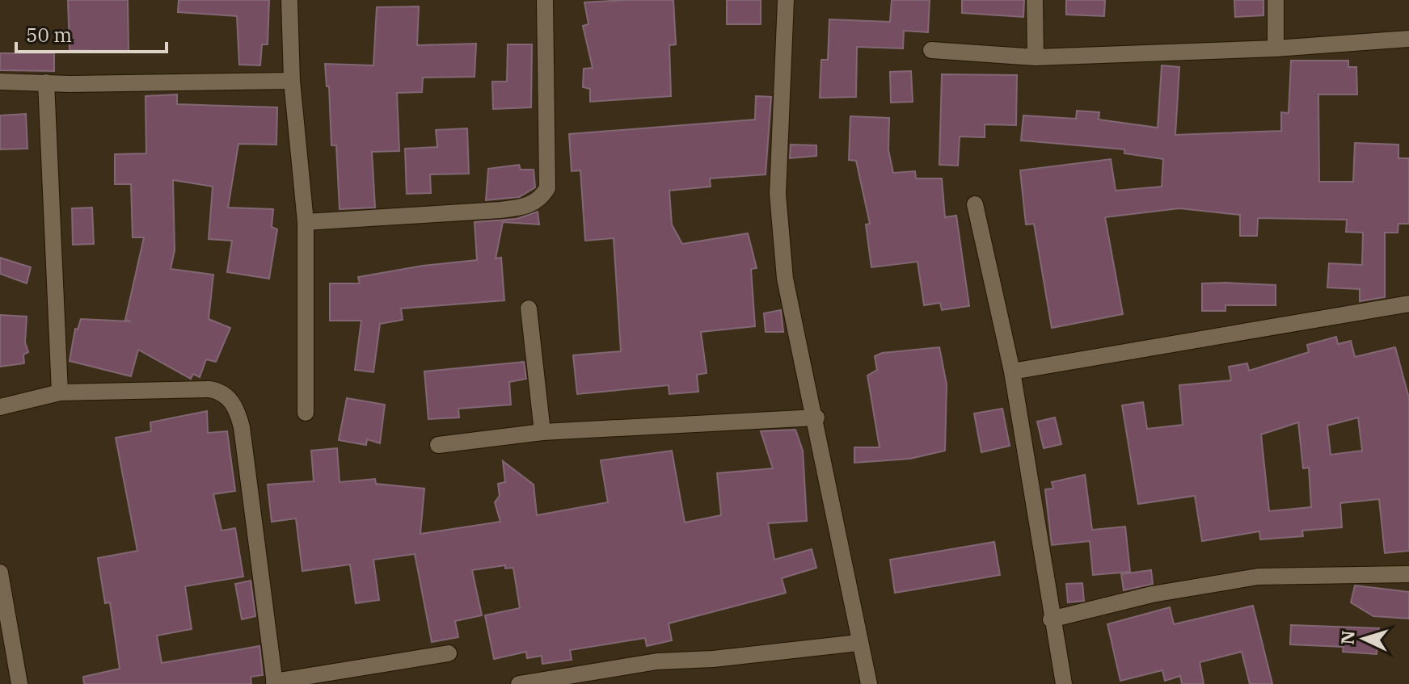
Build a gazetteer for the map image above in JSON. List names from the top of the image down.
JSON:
{
  "scale_bar": "50 m",
  "north": "left"
}
